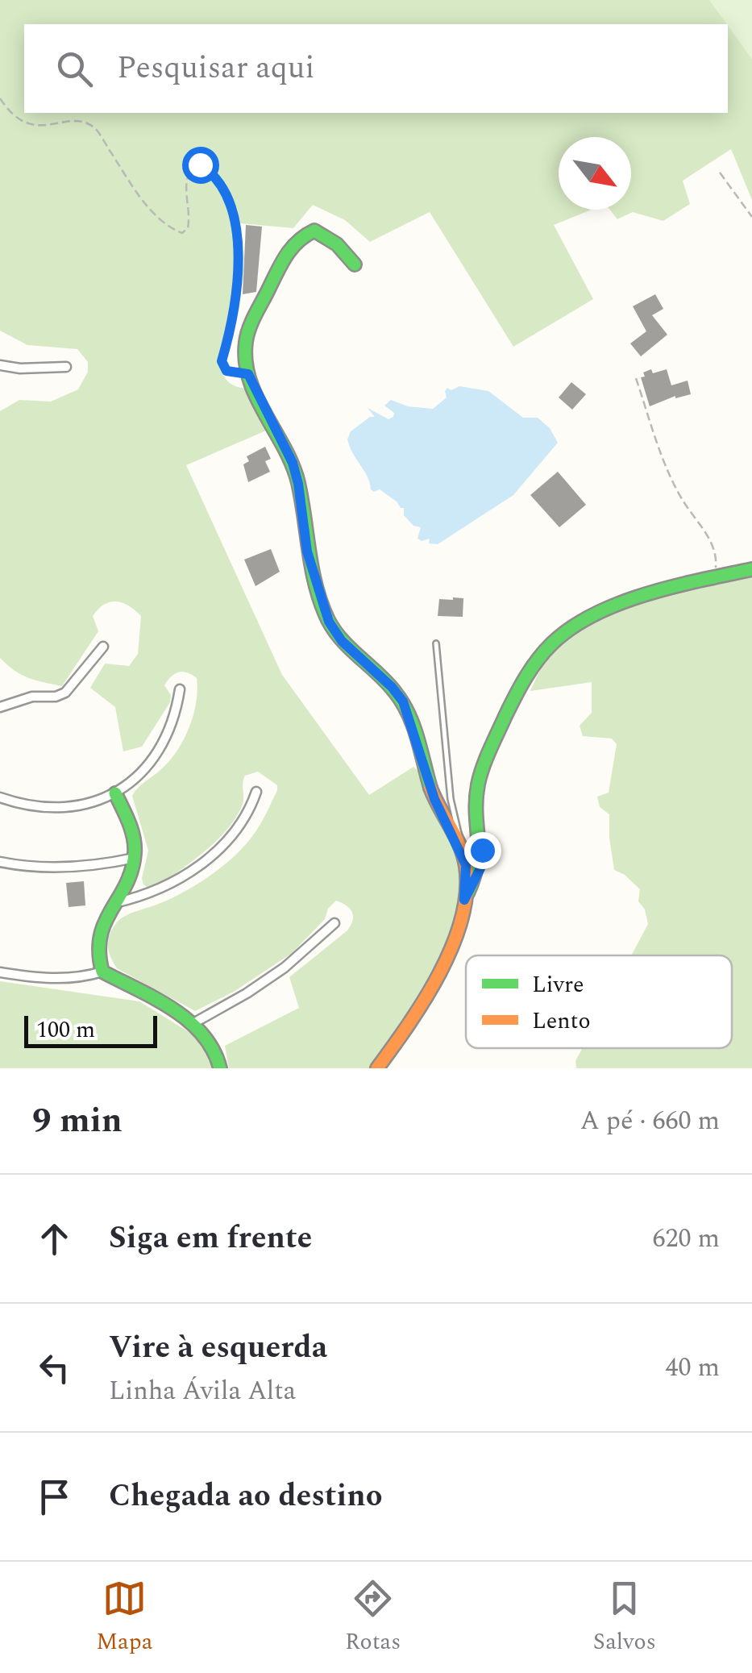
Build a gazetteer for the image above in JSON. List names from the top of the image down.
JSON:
{
  "legend": ["Livre", "Lento"],
  "scale_bar": "100 m",
  "north": "bottom right",
  "page": {
    "search": "Pesquisar aqui",
    "scale": "100 m",
    "heading": ["9 min", "A pé · 660 m"],
    "list": [
      ["Siga em frente", "620 m"],
      ["Vire à esquerda", "Linha Ávila Alta", "40 m"],
      "Chegada ao destino"
    ],
    "nav": ["Mapa", "Rotas", "Salvos"]
  }
}
